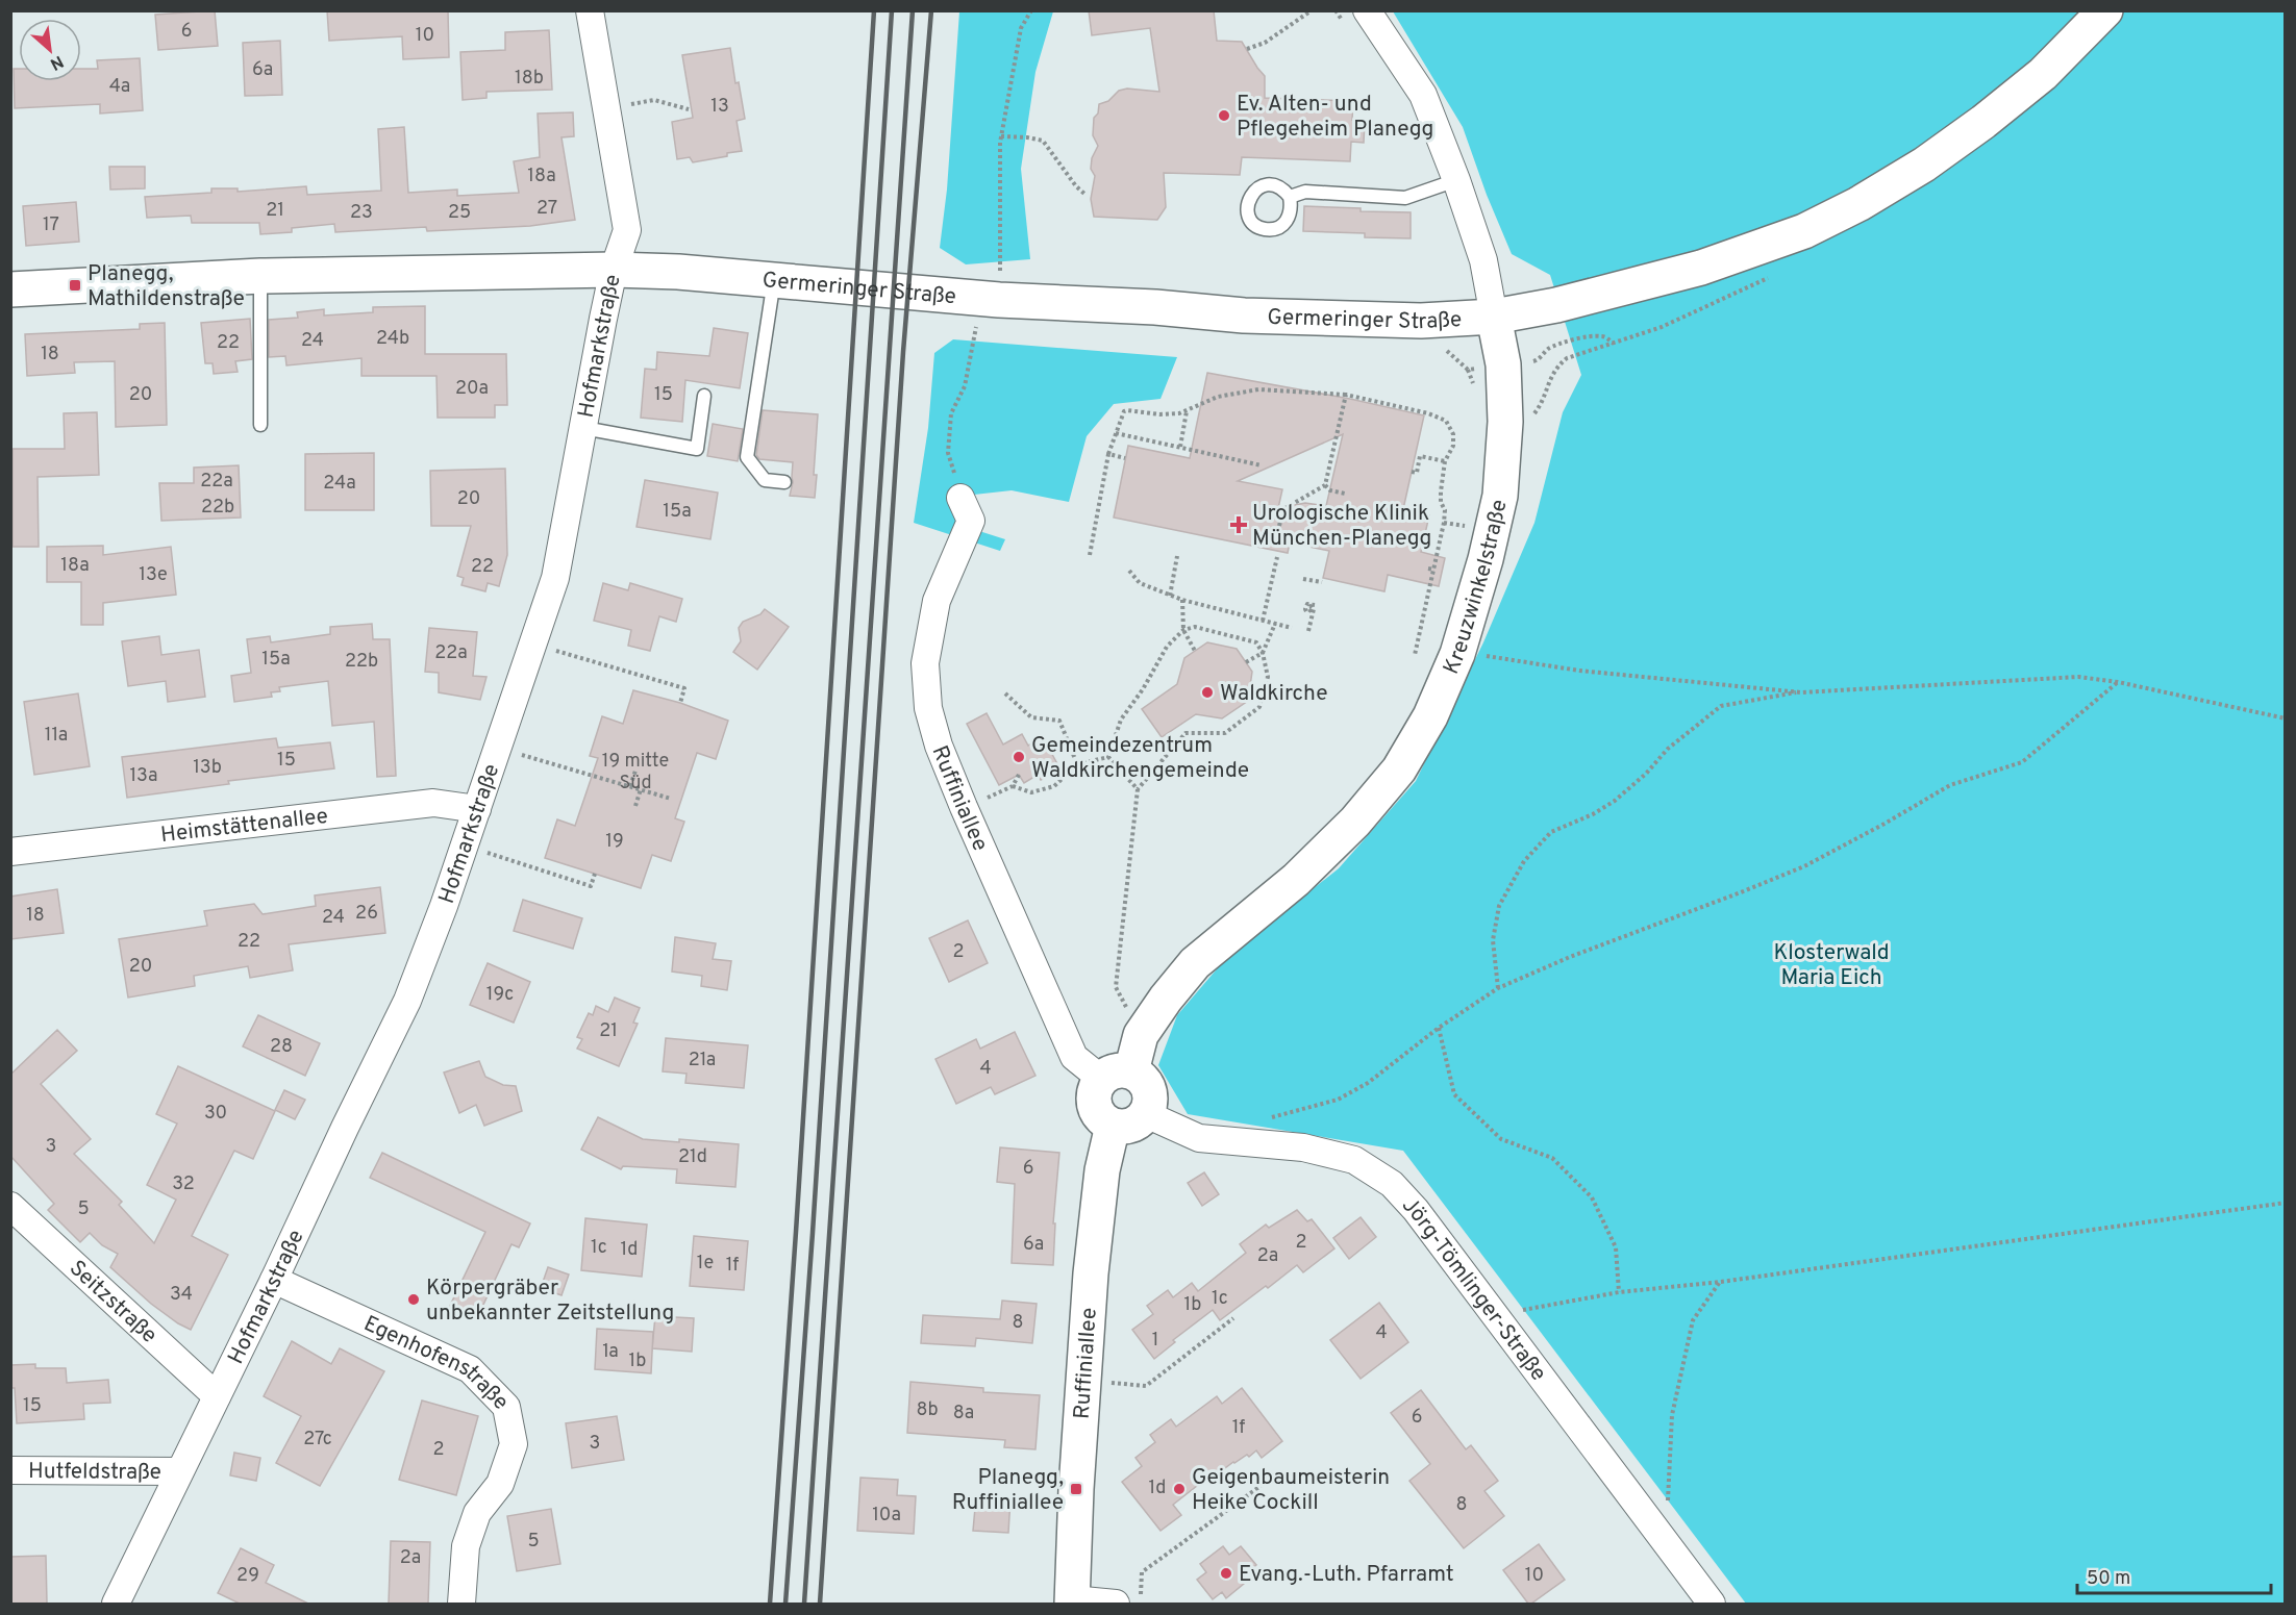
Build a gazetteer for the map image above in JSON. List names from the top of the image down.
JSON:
{
  "streets": {
    "main road": ["Germeringer Straße", "Kreuzwinkelstraße", "Ruffiniallee"],
    "street": [
      "Hofmarkstraße",
      "Heimstättenallee",
      "Jörg-Tömlinger-Straße",
      "Seitzstraße",
      "Egenhofenstraße",
      "Hutfeldstraße"
    ]
  },
  "crossings": [
    ["Germeringer Straße", "Hofmarkstraße"],
    ["Germeringer Straße", "Kreuzwinkelstraße"],
    ["Hofmarkstraße", "Heimstättenallee"],
    ["Hofmarkstraße", "Seitzstraße"],
    ["Hofmarkstraße", "Egenhofenstraße"],
    ["Hofmarkstraße", "Hutfeldstraße"],
    ["Kreuzwinkelstraße", "Ruffiniallee"],
    ["Kreuzwinkelstraße", "Jörg-Tömlinger-Straße"],
    ["Ruffiniallee", "Jörg-Tömlinger-Straße"]
  ],
  "parks": ["Klosterwald Maria Eich"],
  "places": {
    "other": [
      "Ev. Alten- und Pflegeheim Planegg",
      "Waldkirche",
      "Gemeindezentrum Waldkirchengemeinde",
      "Körpergräber unbekannter Zeitstellung",
      "Geigenbaumeisterin Heike Cockill",
      "Evang.-Luth. Pfarramt"
    ],
    "transit": ["Planegg, Mathildenstraße", "Planegg, Ruffiniallee"],
    "health": ["Urologische Klinik München-Planegg"]
  },
  "house_numbers": [
    "6",
    "10",
    "6a",
    "18b",
    "4a",
    "13",
    "18a",
    "27",
    "21",
    "23",
    "25",
    "17",
    "24b",
    "24",
    "22",
    "18",
    "20a",
    "20",
    "15",
    "22a",
    "24a",
    "20",
    "22b",
    "15a",
    "18a",
    "22",
    "13e",
    "22a",
    "15a",
    "22b",
    "11a",
    "15",
    "19 mitte Süd",
    "13b",
    "13a",
    "19",
    "26",
    "18",
    "24",
    "22",
    "2",
    "20",
    "19c",
    "21",
    "28",
    "21a",
    "4",
    "30",
    "3",
    "21d",
    "6",
    "32",
    "5",
    "2",
    "6a",
    "1c",
    "1d",
    "2a",
    "1e",
    "1f",
    "34",
    "1c",
    "1b",
    "8",
    "4",
    "1",
    "1a",
    "1b",
    "15",
    "8b",
    "8a",
    "6",
    "1f",
    "27c",
    "3",
    "2",
    "1d",
    "8",
    "10a",
    "5",
    "2a",
    "29",
    "10"
  ],
  "scale_bar": "50 m",
  "north": "bottom right"
}
